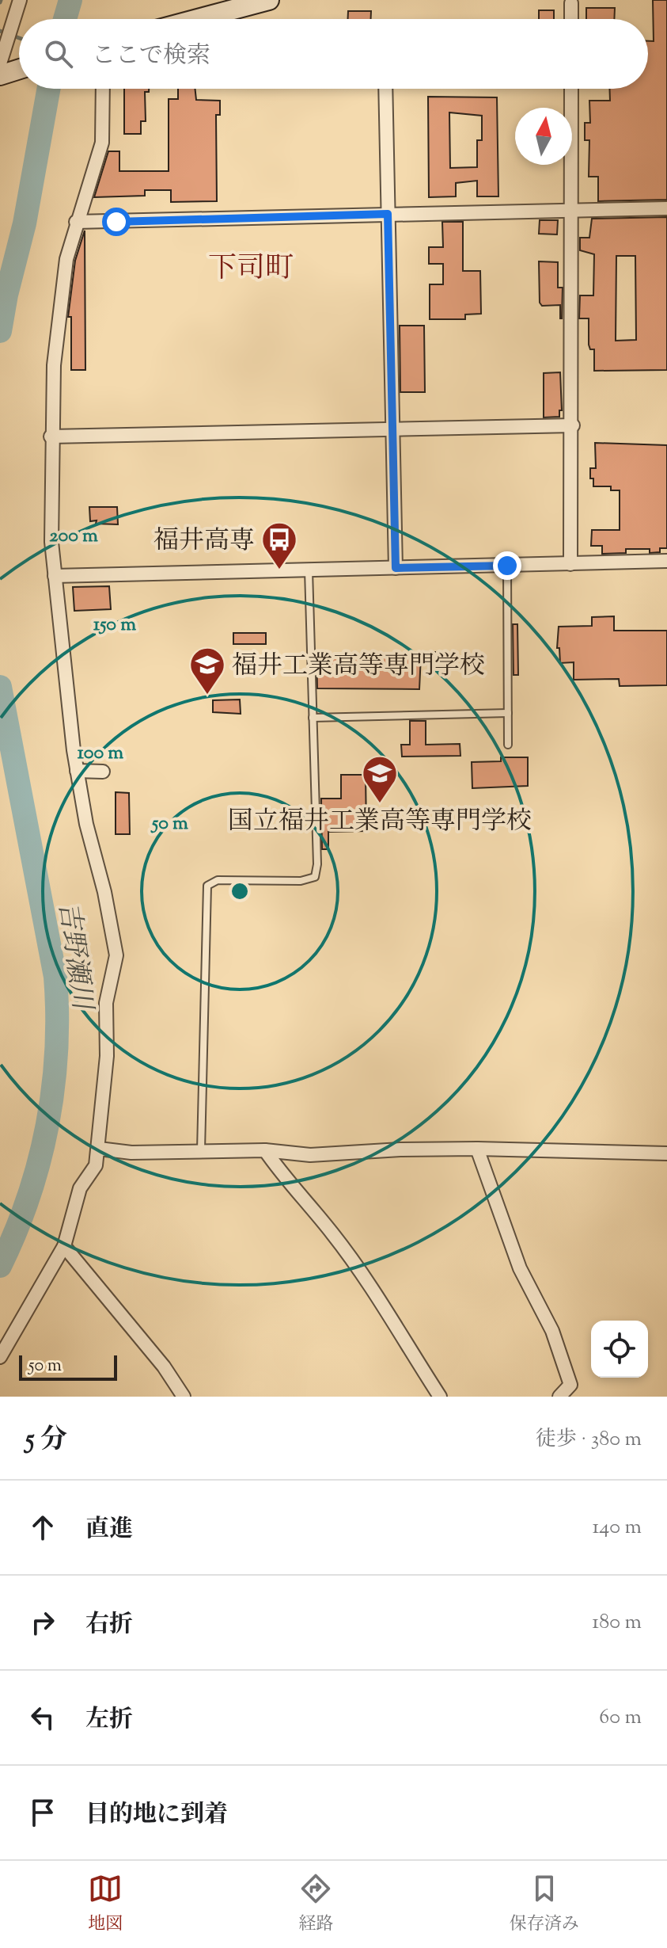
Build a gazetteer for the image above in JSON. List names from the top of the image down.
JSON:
{
  "districts": ["下司町"],
  "water": ["吉野瀬川"],
  "places": {
    "bus stop": ["福井高専"],
    "school or university": ["福井工業高等専門学校", "国立福井工業高等専門学校"]
  },
  "scale_bar": "50 m",
  "north": "top",
  "page": {
    "search": "ここで検索",
    "scale": "50 m",
    "heading": ["5 分", "徒歩 · 380 m"],
    "list": [
      ["直進", "140 m"],
      ["右折", "180 m"],
      ["左折", "60 m"],
      "目的地に到着"
    ],
    "nav": ["地図", "経路", "保存済み"]
  },
  "rings": [
    "200 m",
    "150 m",
    "100 m",
    "50 m"
  ]
}
